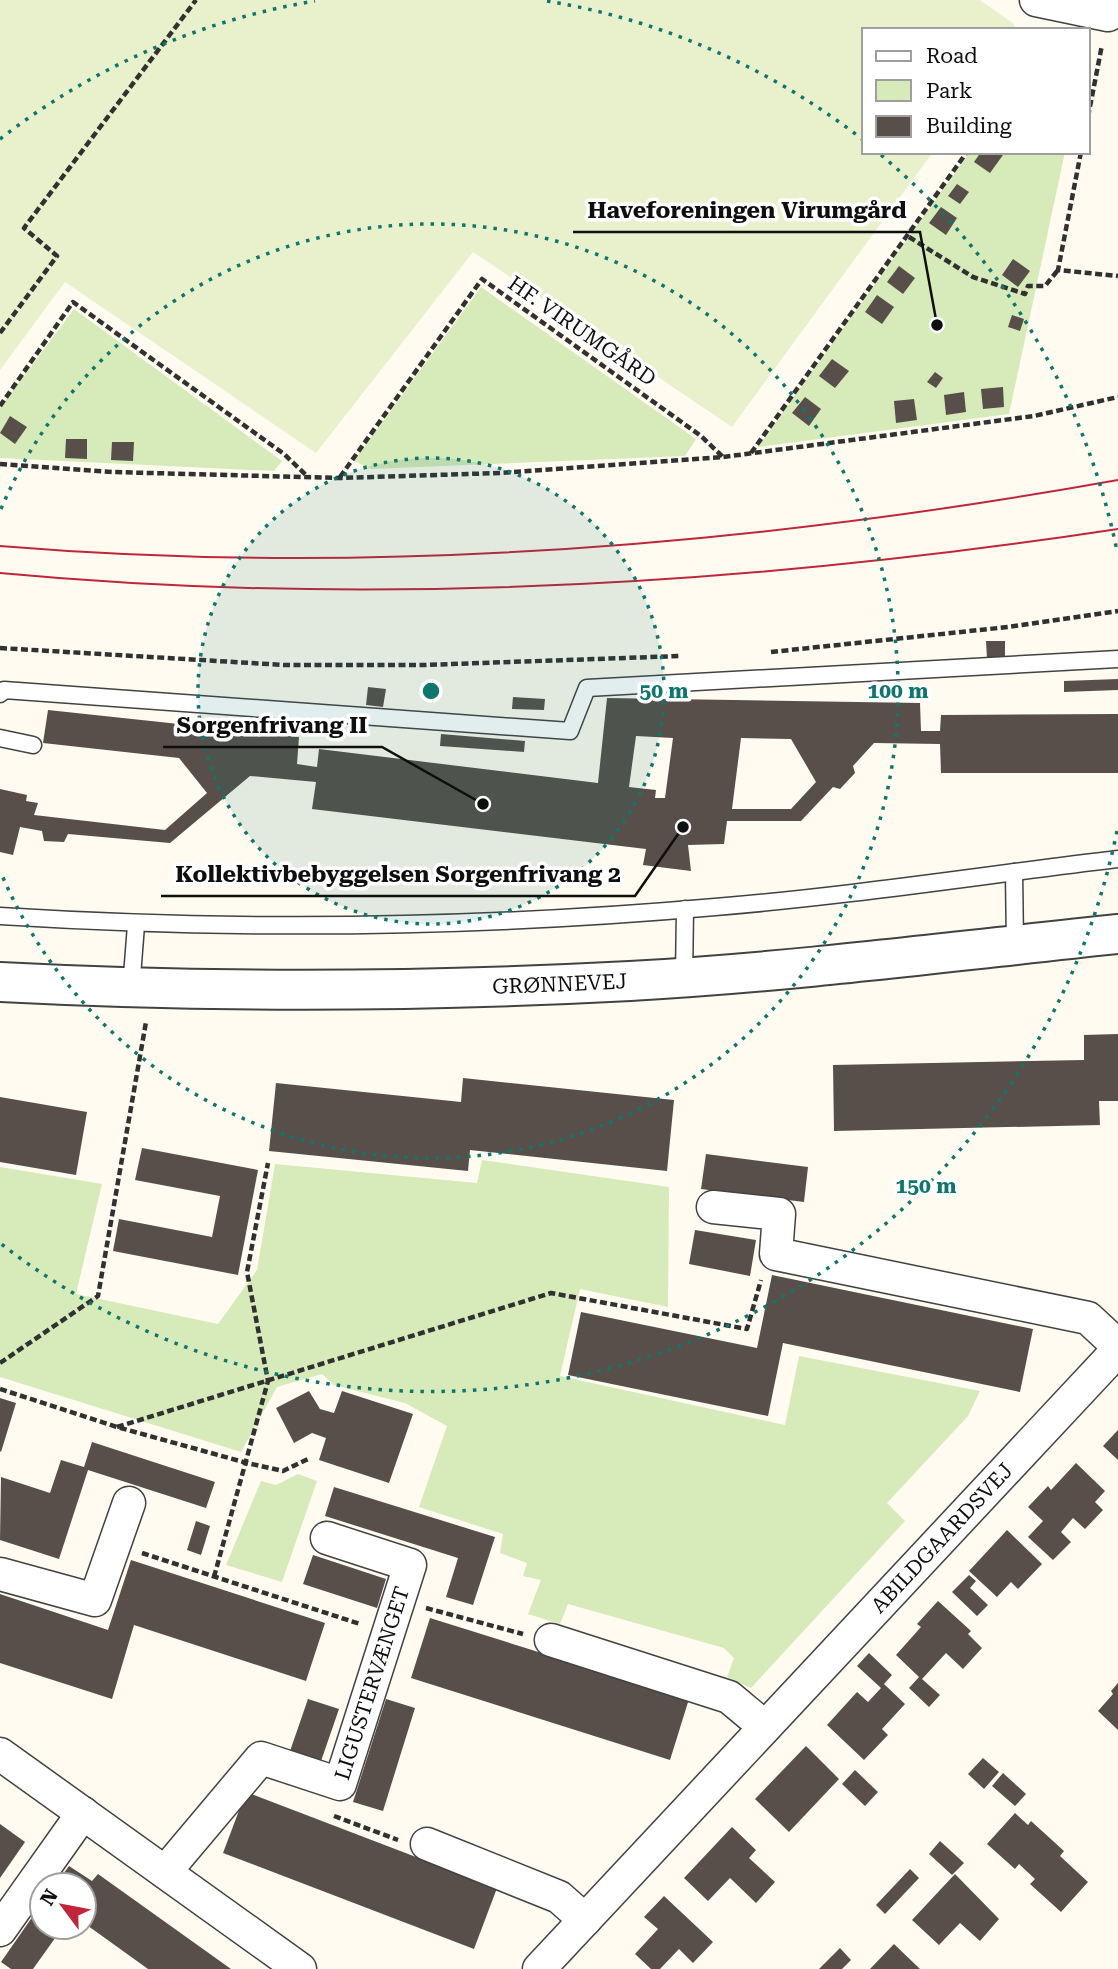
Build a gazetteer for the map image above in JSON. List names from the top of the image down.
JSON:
{
  "streets": {
    "street": ["GRØNNEVEJ", "ABILDGAARDSVEJ", "LIGUSTERVÆNGET"],
    "path": ["HF. VIRUMGÅRD"]
  },
  "places": ["Haveforeningen Virumgård", "Sorgenfrivang II", "Kollektivbebyggelsen Sorgenfrivang 2"],
  "legend": ["Road", "Park", "Building"],
  "north": "top left",
  "rings": ["50 m", "100 m", "150 m"]
}
